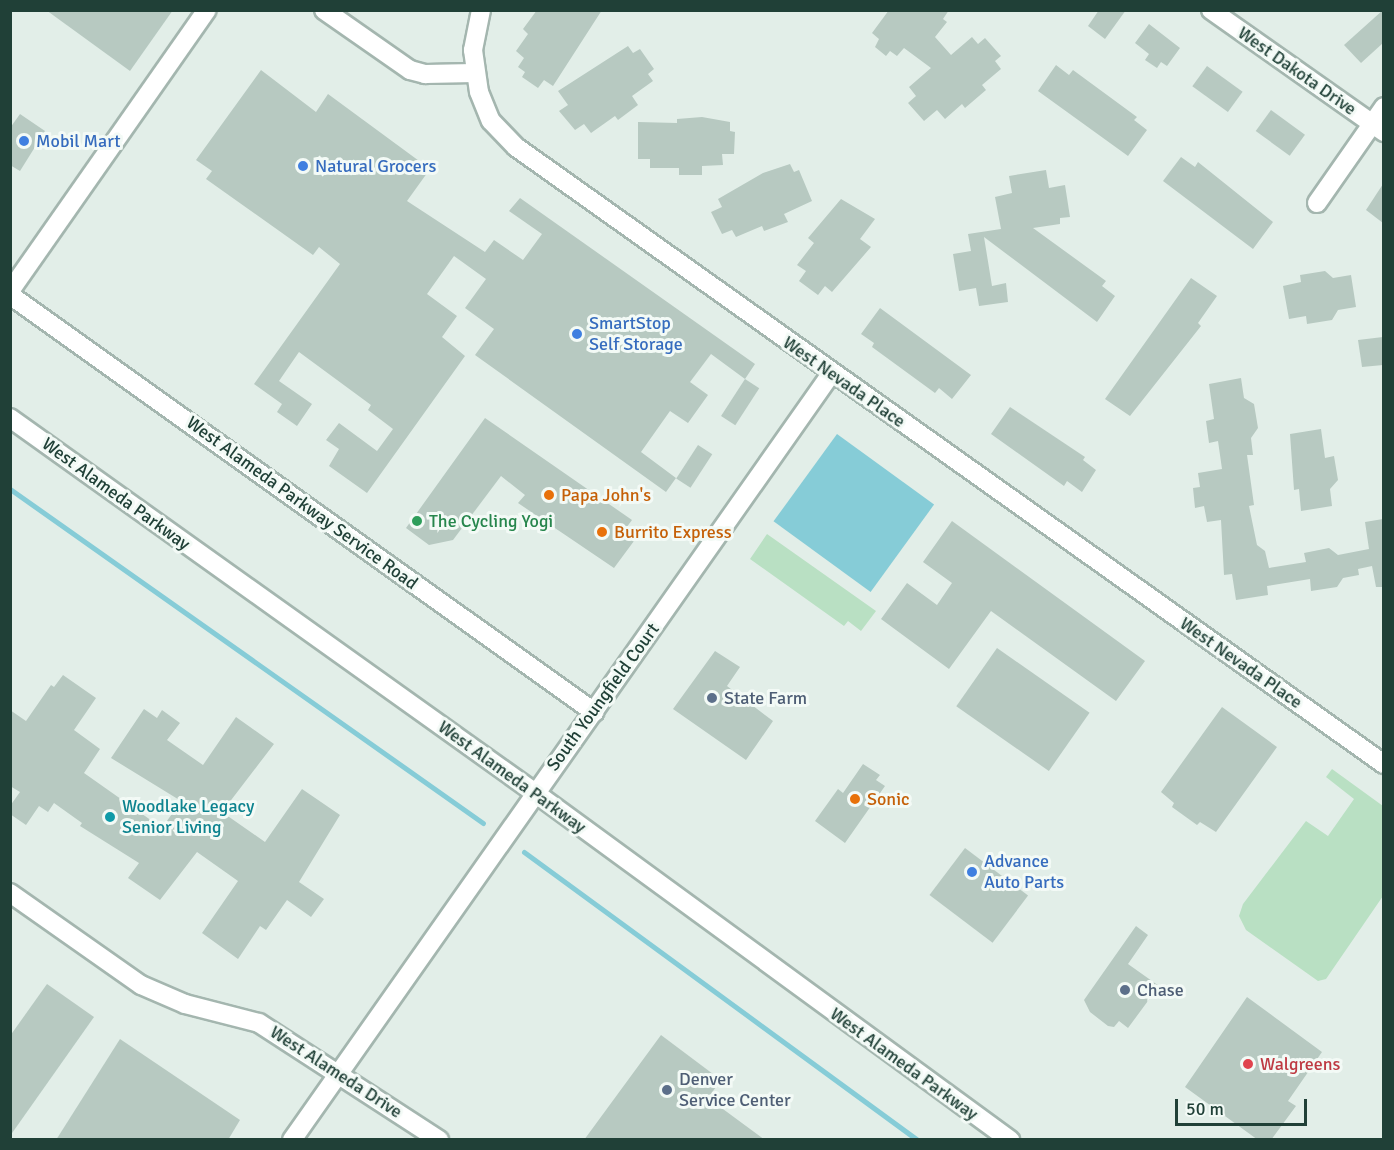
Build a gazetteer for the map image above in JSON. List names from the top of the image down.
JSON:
{
  "streets": {
    "street": [
      "West Dakota Drive",
      "West Nevada Place",
      "West Alameda Parkway",
      "West Alameda Parkway Service Road",
      "South Youngfield Court",
      "West Alameda Drive"
    ]
  },
  "crossings": [
    ["West Nevada Place", "South Youngfield Court"],
    ["West Alameda Parkway", "South Youngfield Court"],
    ["West Alameda Parkway Service Road", "South Youngfield Court"],
    ["South Youngfield Court", "West Alameda Drive"]
  ],
  "places": [
    "Mobil Mart",
    "Natural Grocers",
    "SmartStop Self Storage",
    "Papa John's",
    "The Cycling Yogi",
    "Burrito Express",
    "State Farm",
    "Sonic",
    "Woodlake Legacy Senior Living",
    "Advance Auto Parts",
    "Chase",
    "Walgreens",
    "Denver Service Center"
  ],
  "scale_bar": "50 m"
}
